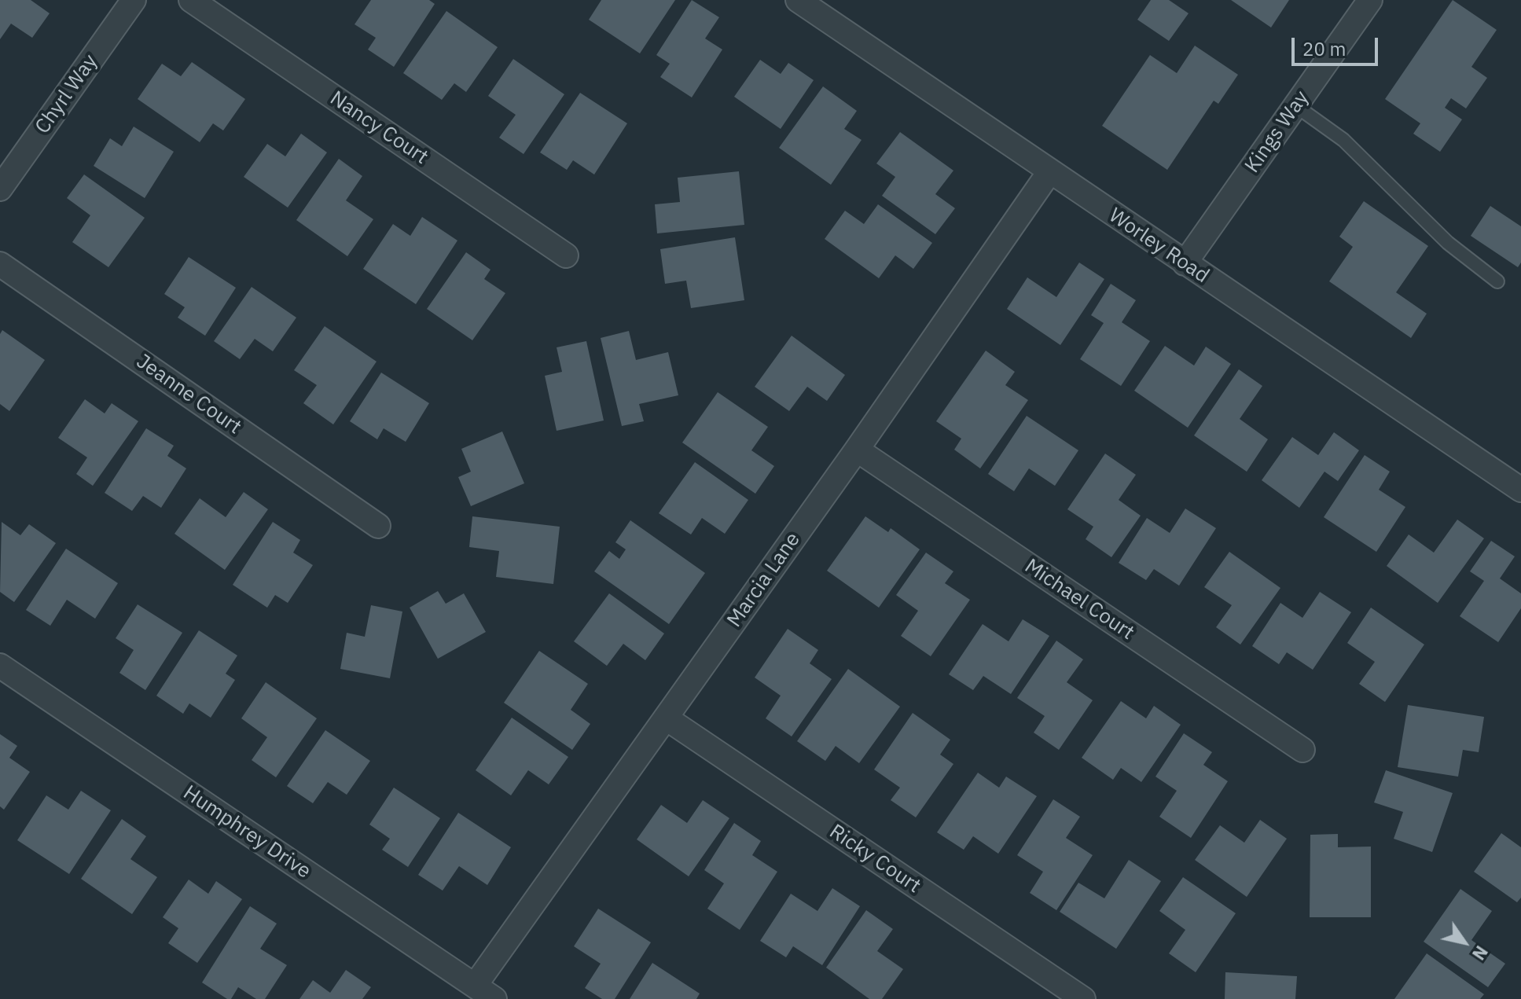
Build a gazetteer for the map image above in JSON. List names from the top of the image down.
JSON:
{
  "streets": {
    "street": [
      "Chyrl Way",
      "Nancy Court",
      "Kings Way",
      "Worley Road",
      "Jeanne Court",
      "Marcia Lane",
      "Michael Court",
      "Humphrey Drive",
      "Ricky Court"
    ]
  },
  "crossings": [
    ["Kings Way", "Worley Road"],
    ["Worley Road", "Marcia Lane"],
    ["Marcia Lane", "Michael Court"],
    ["Marcia Lane", "Humphrey Drive"],
    ["Marcia Lane", "Ricky Court"]
  ],
  "scale_bar": "20 m",
  "north": "bottom right"
}
